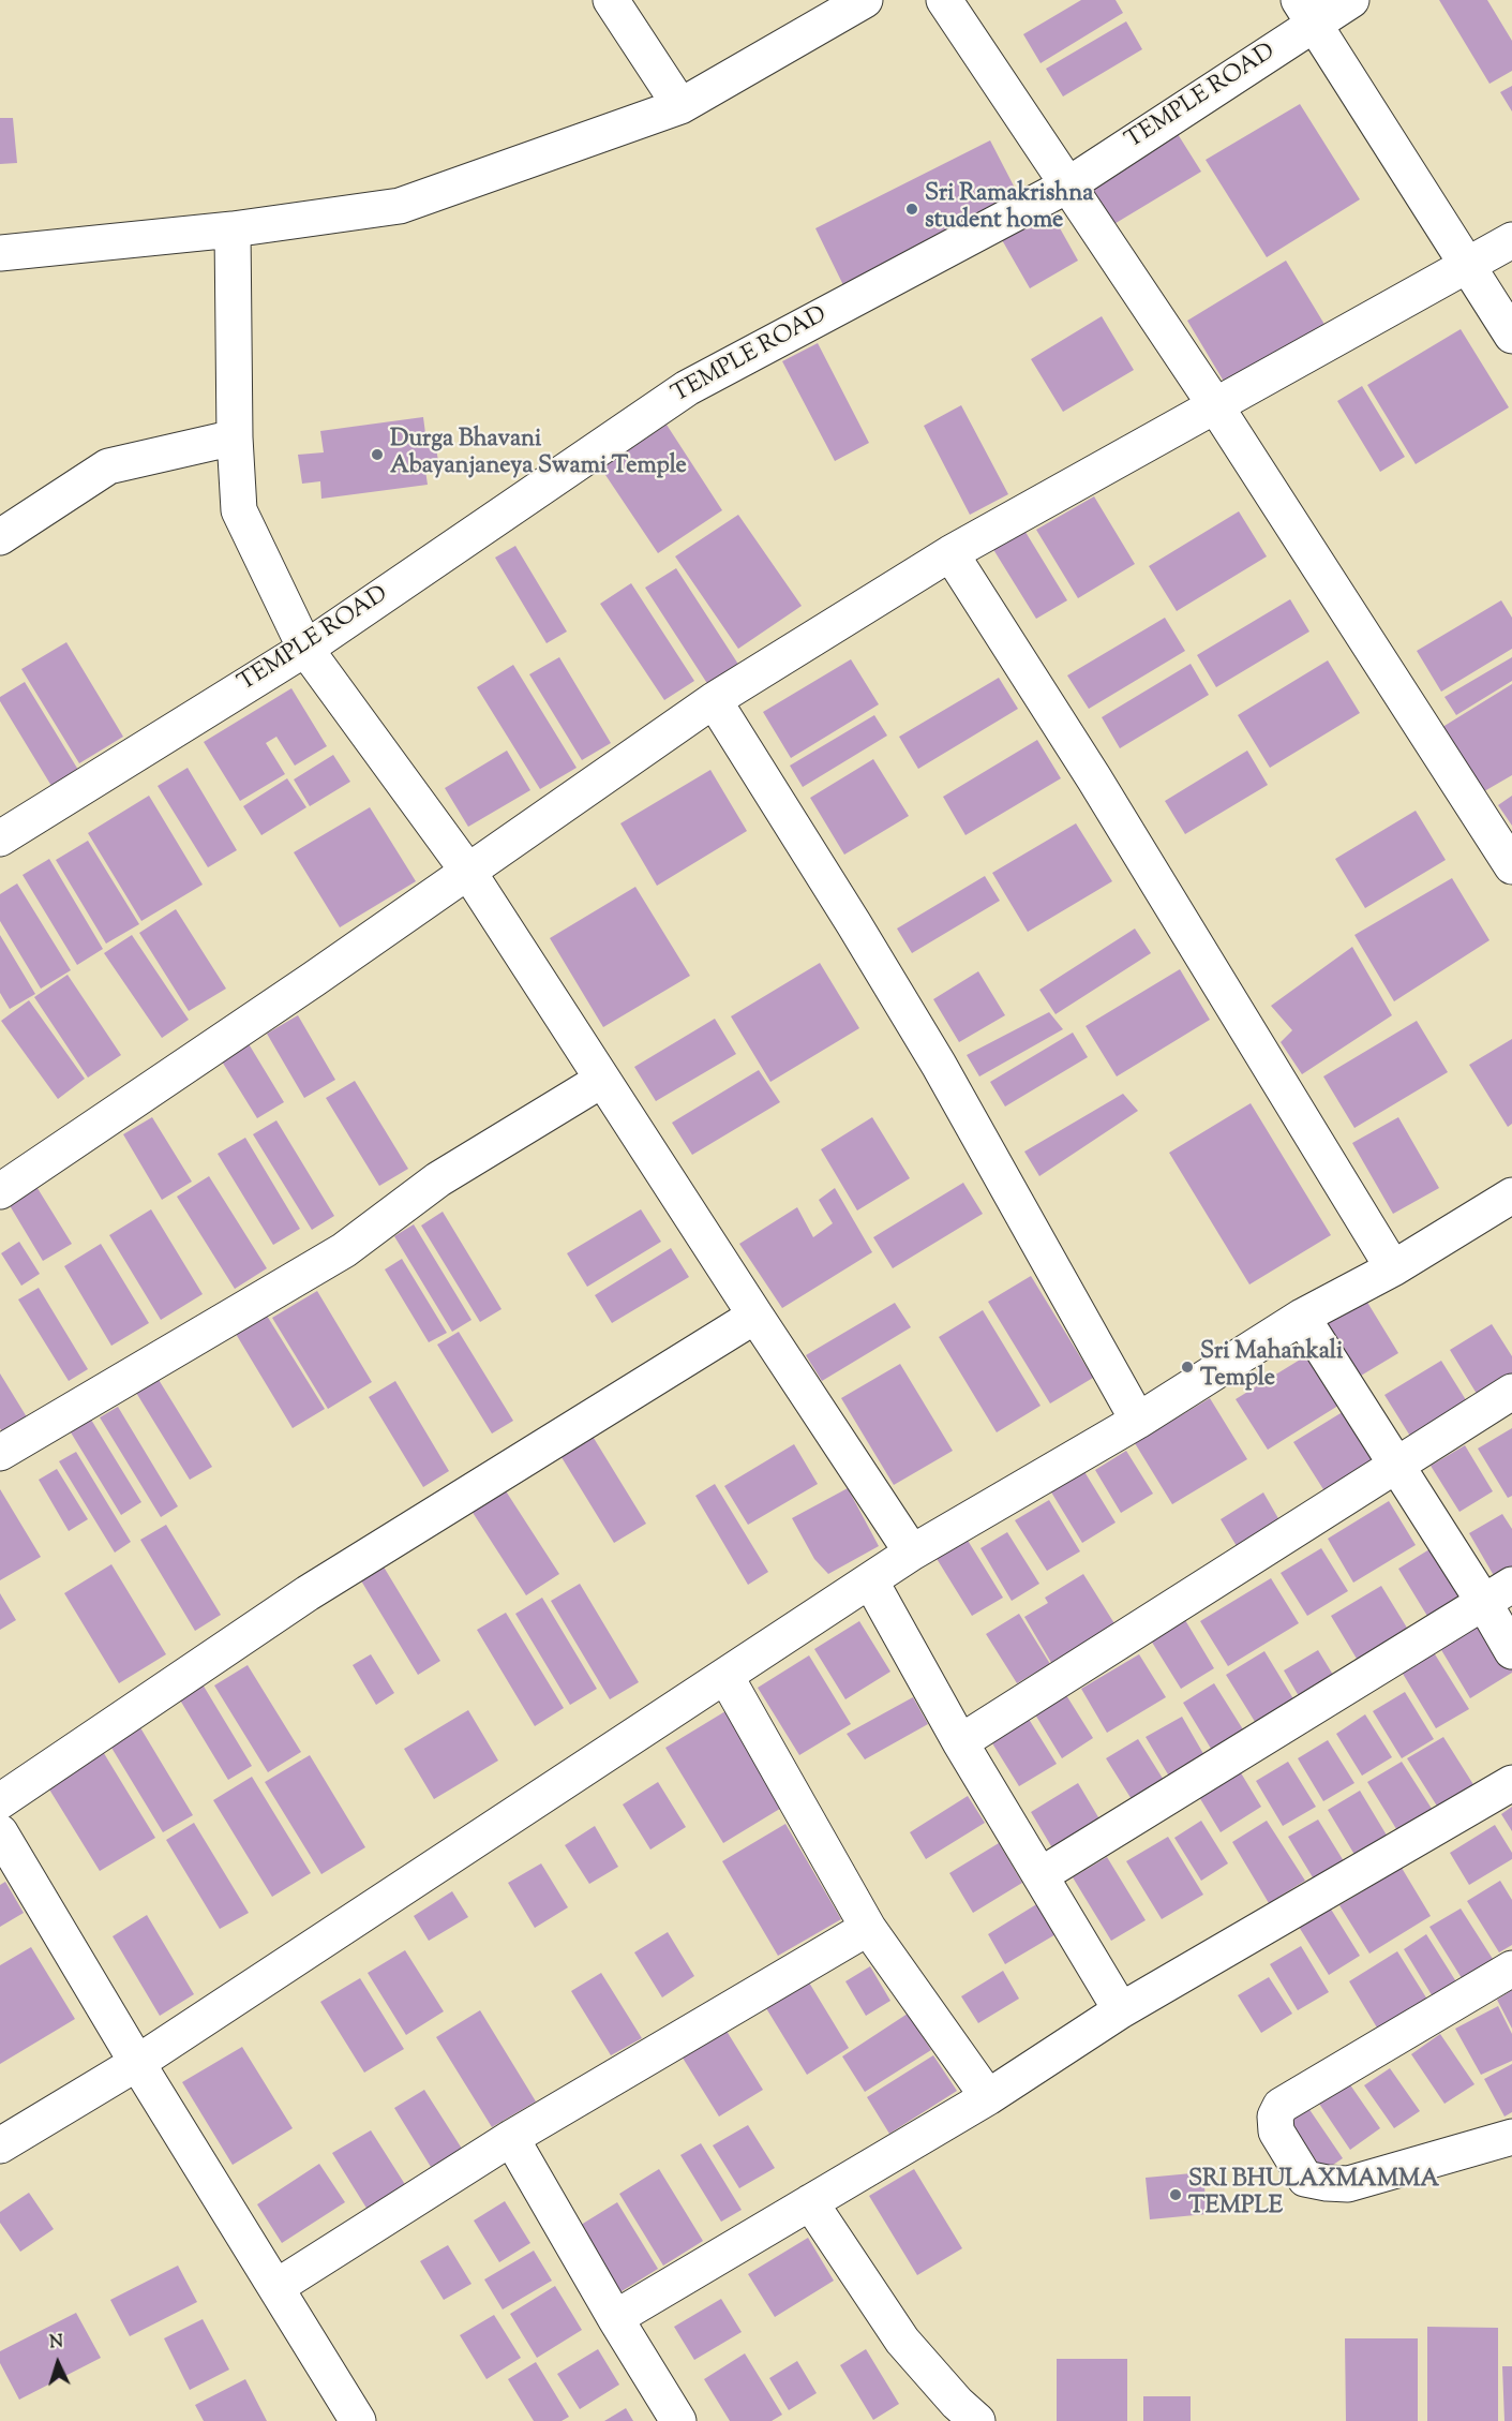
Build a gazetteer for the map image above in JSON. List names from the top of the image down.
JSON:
{
  "streets": {
    "street": ["TEMPLE ROAD"]
  },
  "places": [
    "Sri Ramakrishna student home",
    "Durga Bhavani Abayanjaneya Swami Temple",
    "Sri Mahankali Temple",
    "SRI BHULAXMAMMA TEMPLE"
  ],
  "north": "top"
}
